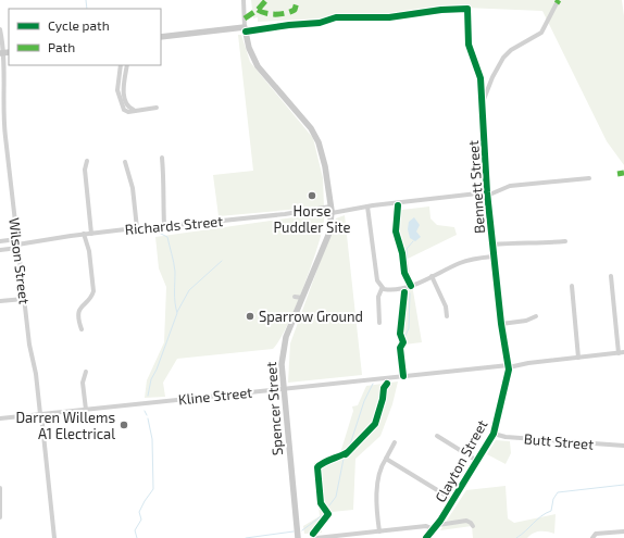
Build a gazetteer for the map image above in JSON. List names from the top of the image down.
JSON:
{
  "streets": {
    "street": [
      "Bennett Street",
      "Richards Street",
      "Wilson Street",
      "Kline Street",
      "Spencer Street",
      "Butt Street",
      "Clayton Street"
    ]
  },
  "crossings": [
    ["Bennett Street", "Richards Street"],
    ["Bennett Street", "Kline Street"],
    ["Bennett Street", "Spencer Street"],
    ["Bennett Street", "Clayton Street"],
    ["Richards Street", "Wilson Street"],
    ["Richards Street", "Spencer Street"],
    ["Wilson Street", "Kline Street"],
    ["Kline Street", "Spencer Street"],
    ["Kline Street", "Clayton Street"],
    ["Butt Street", "Clayton Street"]
  ],
  "places": ["Horse Puddler Site", "Sparrow Ground", "Darren Willems A1 Electrical"],
  "legend": ["Cycle path", "Path"]
}
